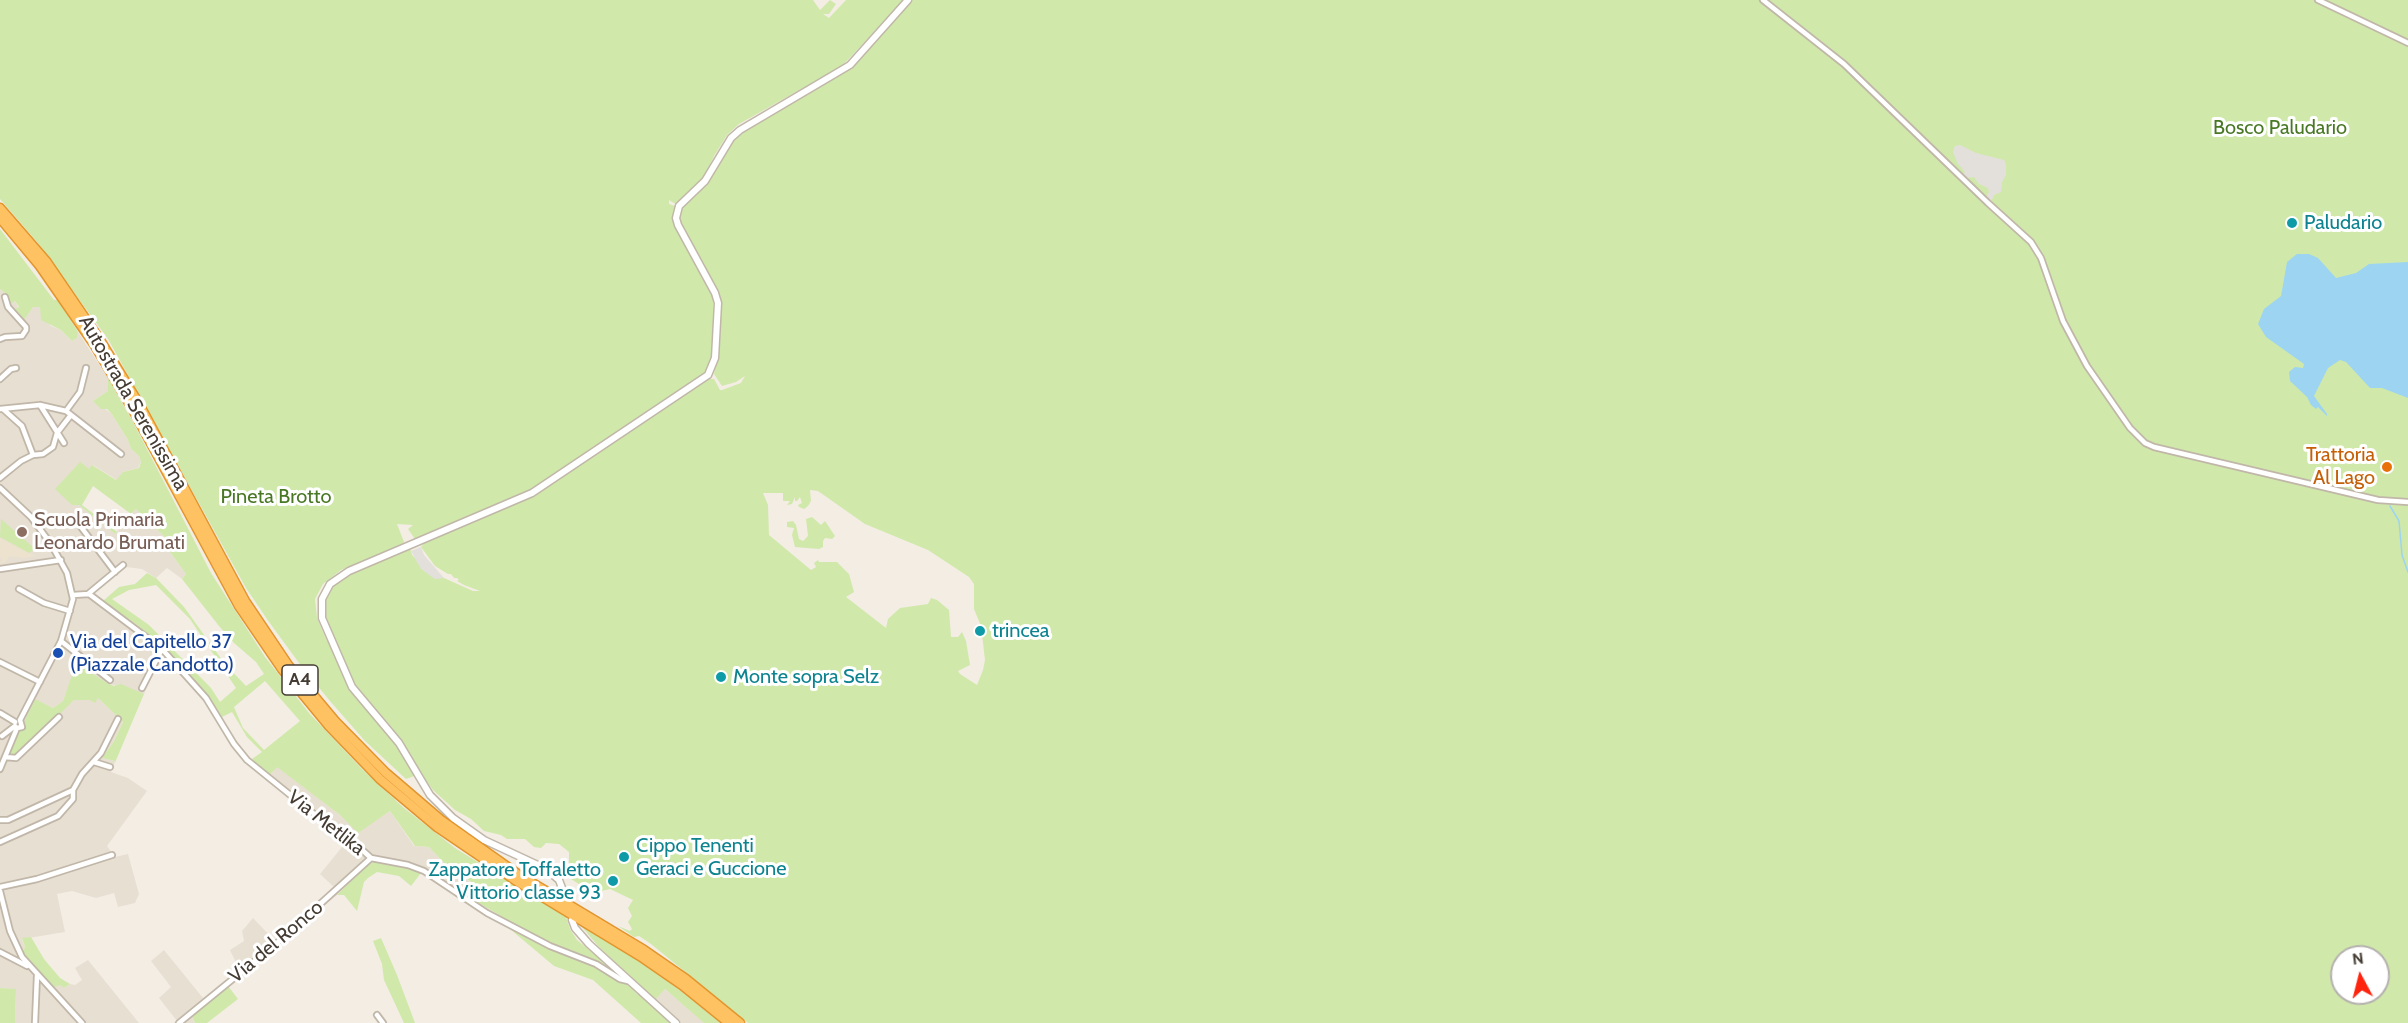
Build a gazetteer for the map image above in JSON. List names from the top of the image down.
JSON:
{
  "streets": {
    "highway": ["Autostrada Serenissima", "A4"],
    "street": ["Via Metlika", "Via del Ronco"]
  },
  "crossings": [
    ["Via Metlika", "Via del Ronco"]
  ],
  "parks": ["Bosco Paludario", "Pineta Brotto"],
  "places": [
    "Paludario",
    "Trattoria Al Lago",
    "Scuola Primaria Leonardo Brumati",
    "trincea",
    "Via del Capitello 37 (Piazzale Candotto)",
    "Monte sopra Selz",
    "Cippo Tenenti Geraci e Guccione",
    "Zappatore Toffaletto Vittorio classe 93"
  ],
  "north": "top"
}
